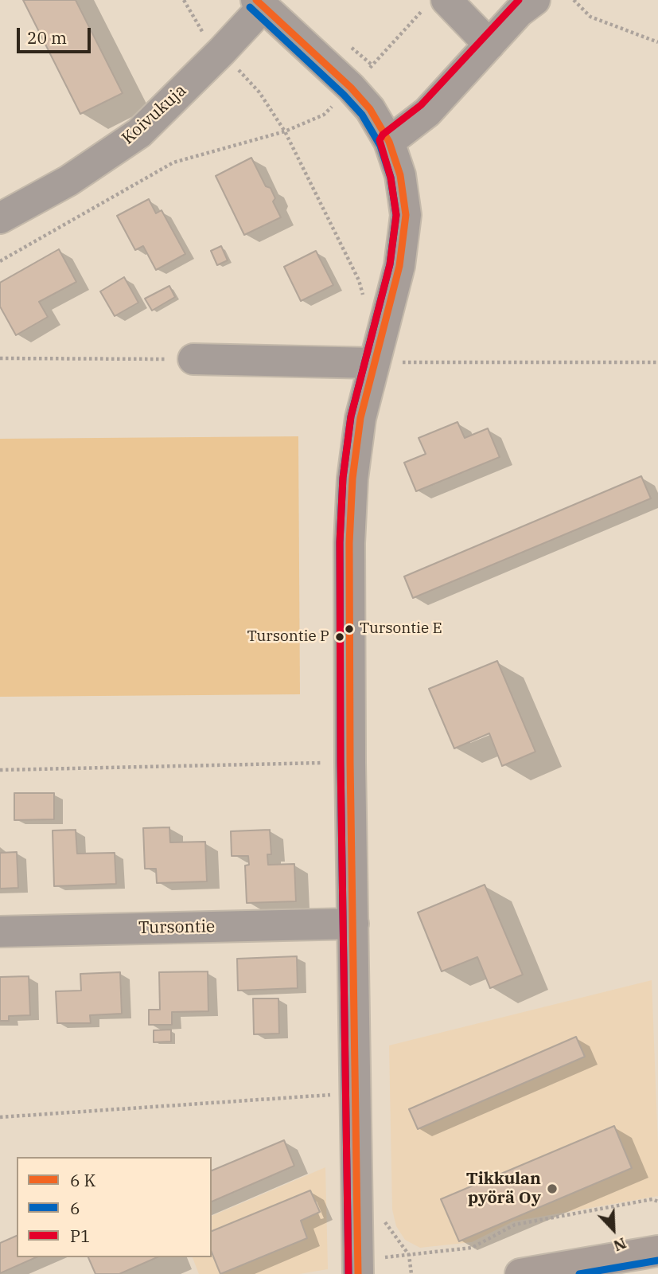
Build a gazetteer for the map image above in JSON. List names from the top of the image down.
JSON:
{
  "streets": {
    "street": ["Koivukuja", "Tursontie"]
  },
  "places": ["Tursontie E", "Tursontie P", "Tikkulan pyörä Oy"],
  "lines": ["transit line P1", "transit line 6"],
  "legend": ["6 K", "6", "P1"],
  "scale_bar": "20 m",
  "north": "bottom right"
}
